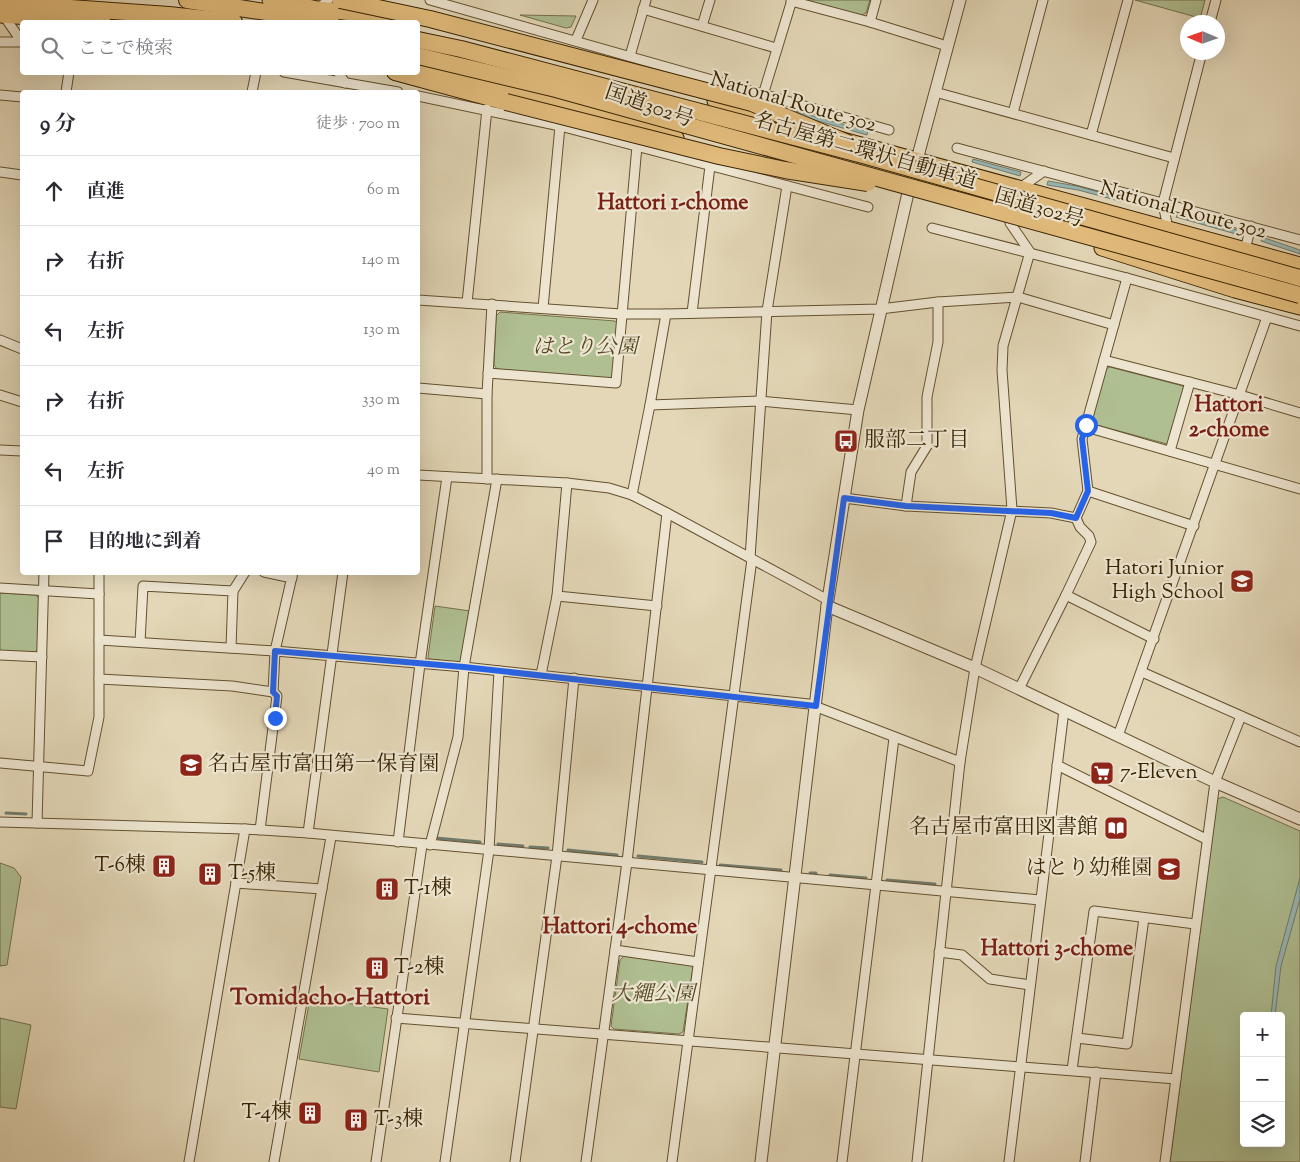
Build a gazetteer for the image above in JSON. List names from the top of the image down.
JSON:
{
  "streets": {
    "highway": ["National Route 302", "国道302号", "名古屋第二環状自動車道"]
  },
  "districts": [
    "Hattori 1-chome",
    "Hattori 2-chome",
    "Hattori 4-chome",
    "Hattori 3-chome",
    "Tomidacho-Hattori"
  ],
  "parks": ["はとり公園", "大繩公園"],
  "places": {
    "bus stop": ["服部二丁目"],
    "school or university": ["Hatori Junior High School", "名古屋市富田第一保育園", "はとり幼稚園"],
    "supermarket": ["7-Eleven"],
    "library": ["名古屋市富田図書館"],
    "building": [
      "T-6棟",
      "T-5棟",
      "T-1棟",
      "T-2棟",
      "T-4棟",
      "T-3棟"
    ]
  },
  "north": "left",
  "page": {
    "search": "ここで検索",
    "heading": ["9 分", "徒歩 · 700 m"],
    "list": [
      ["直進", "60 m"],
      ["右折", "140 m"],
      ["左折", "130 m"],
      ["右折", "330 m"],
      ["左折", "40 m"],
      "目的地に到着"
    ],
    "map_buttons": ["+", "−"]
  }
}
